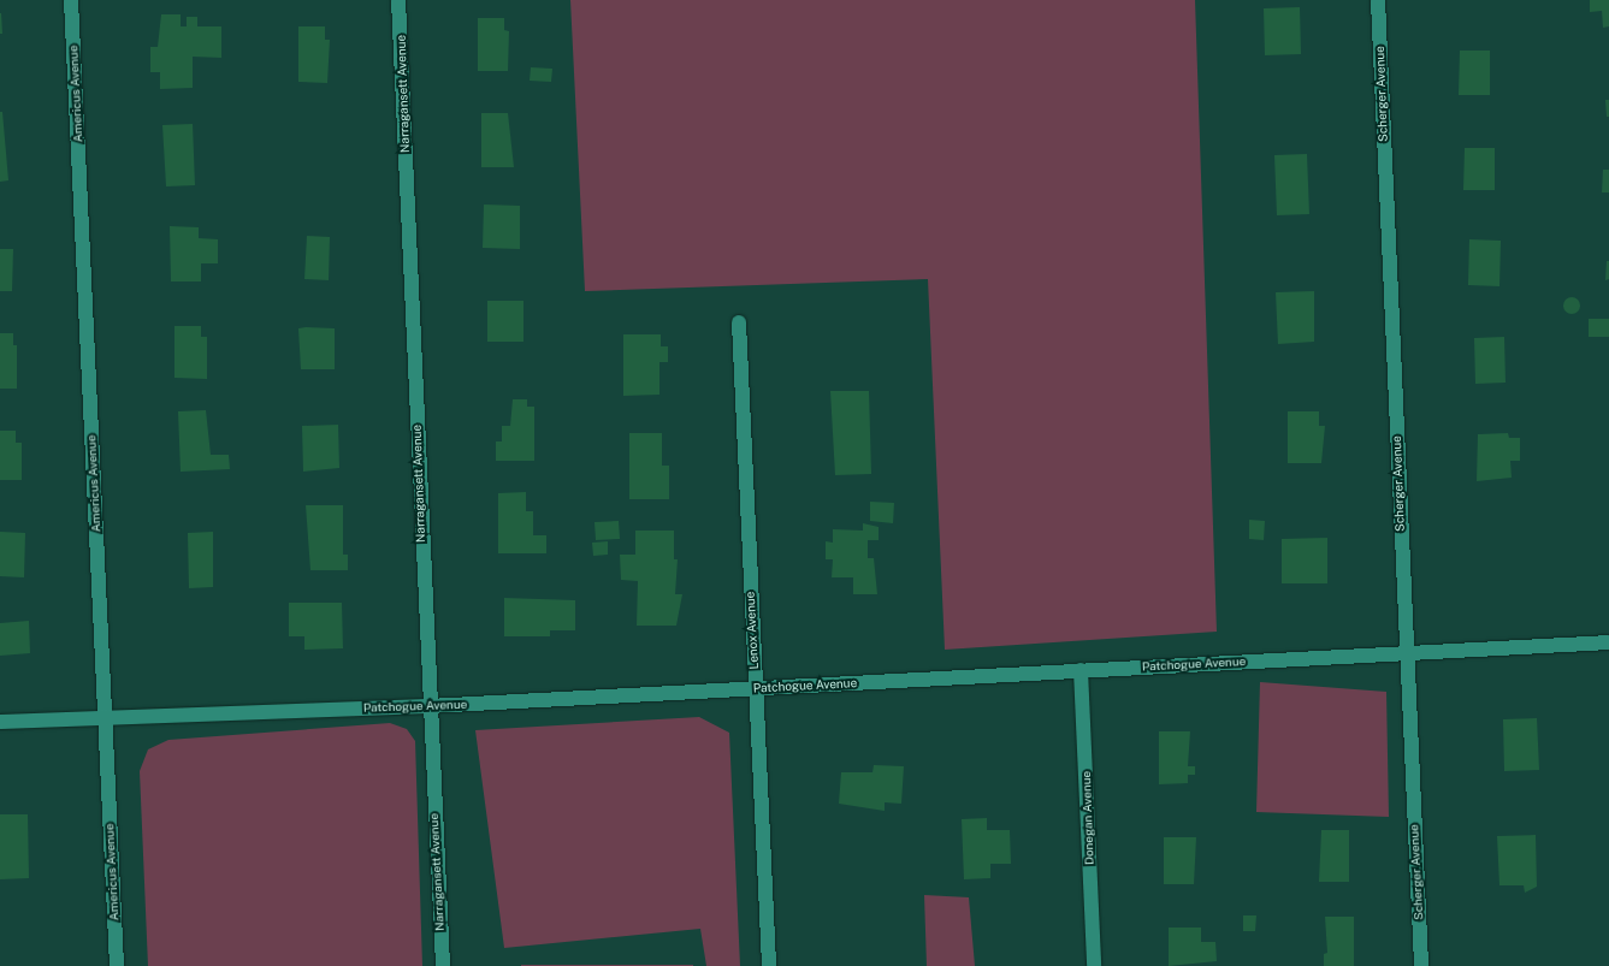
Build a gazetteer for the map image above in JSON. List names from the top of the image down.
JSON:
{
  "streets": {
    "street": [
      "Americus Avenue",
      "Narragansett Avenue",
      "Scherger Avenue",
      "Lenox Avenue",
      "Patchogue Avenue",
      "Donegan Avenue"
    ]
  },
  "crossings": [
    ["Americus Avenue", "Patchogue Avenue"],
    ["Narragansett Avenue", "Patchogue Avenue"],
    ["Scherger Avenue", "Patchogue Avenue"],
    ["Lenox Avenue", "Patchogue Avenue"],
    ["Patchogue Avenue", "Donegan Avenue"]
  ]
}
